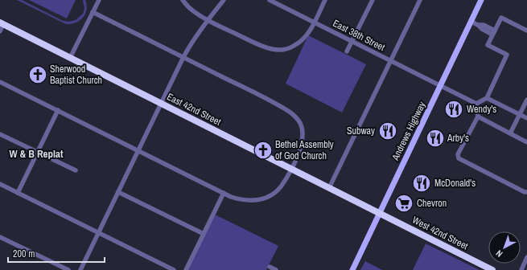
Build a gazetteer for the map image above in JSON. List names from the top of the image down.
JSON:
{
  "streets": {
    "highway": ["East 42nd Street", "West 42nd Street"],
    "main road": ["Andrews Highway"],
    "street": ["East 38th Street"]
  },
  "crossings": [
    ["East 38th Street", "Andrews Highway"],
    ["East 42nd Street", "Andrews Highway"],
    ["East 42nd Street", "West 42nd Street"],
    ["Andrews Highway", "West 42nd Street"]
  ],
  "districts": ["W & B Replat"],
  "places": {
    "church": ["Sherwood Baptist Church", "Bethel Assembly of God Church"],
    "restaurant": [
      "Wendy's",
      "Subway",
      "Arby's",
      "McDonald's"
    ],
    "supermarket": ["Chevron"]
  },
  "scale_bar": "200 m",
  "north": "bottom left"
}
